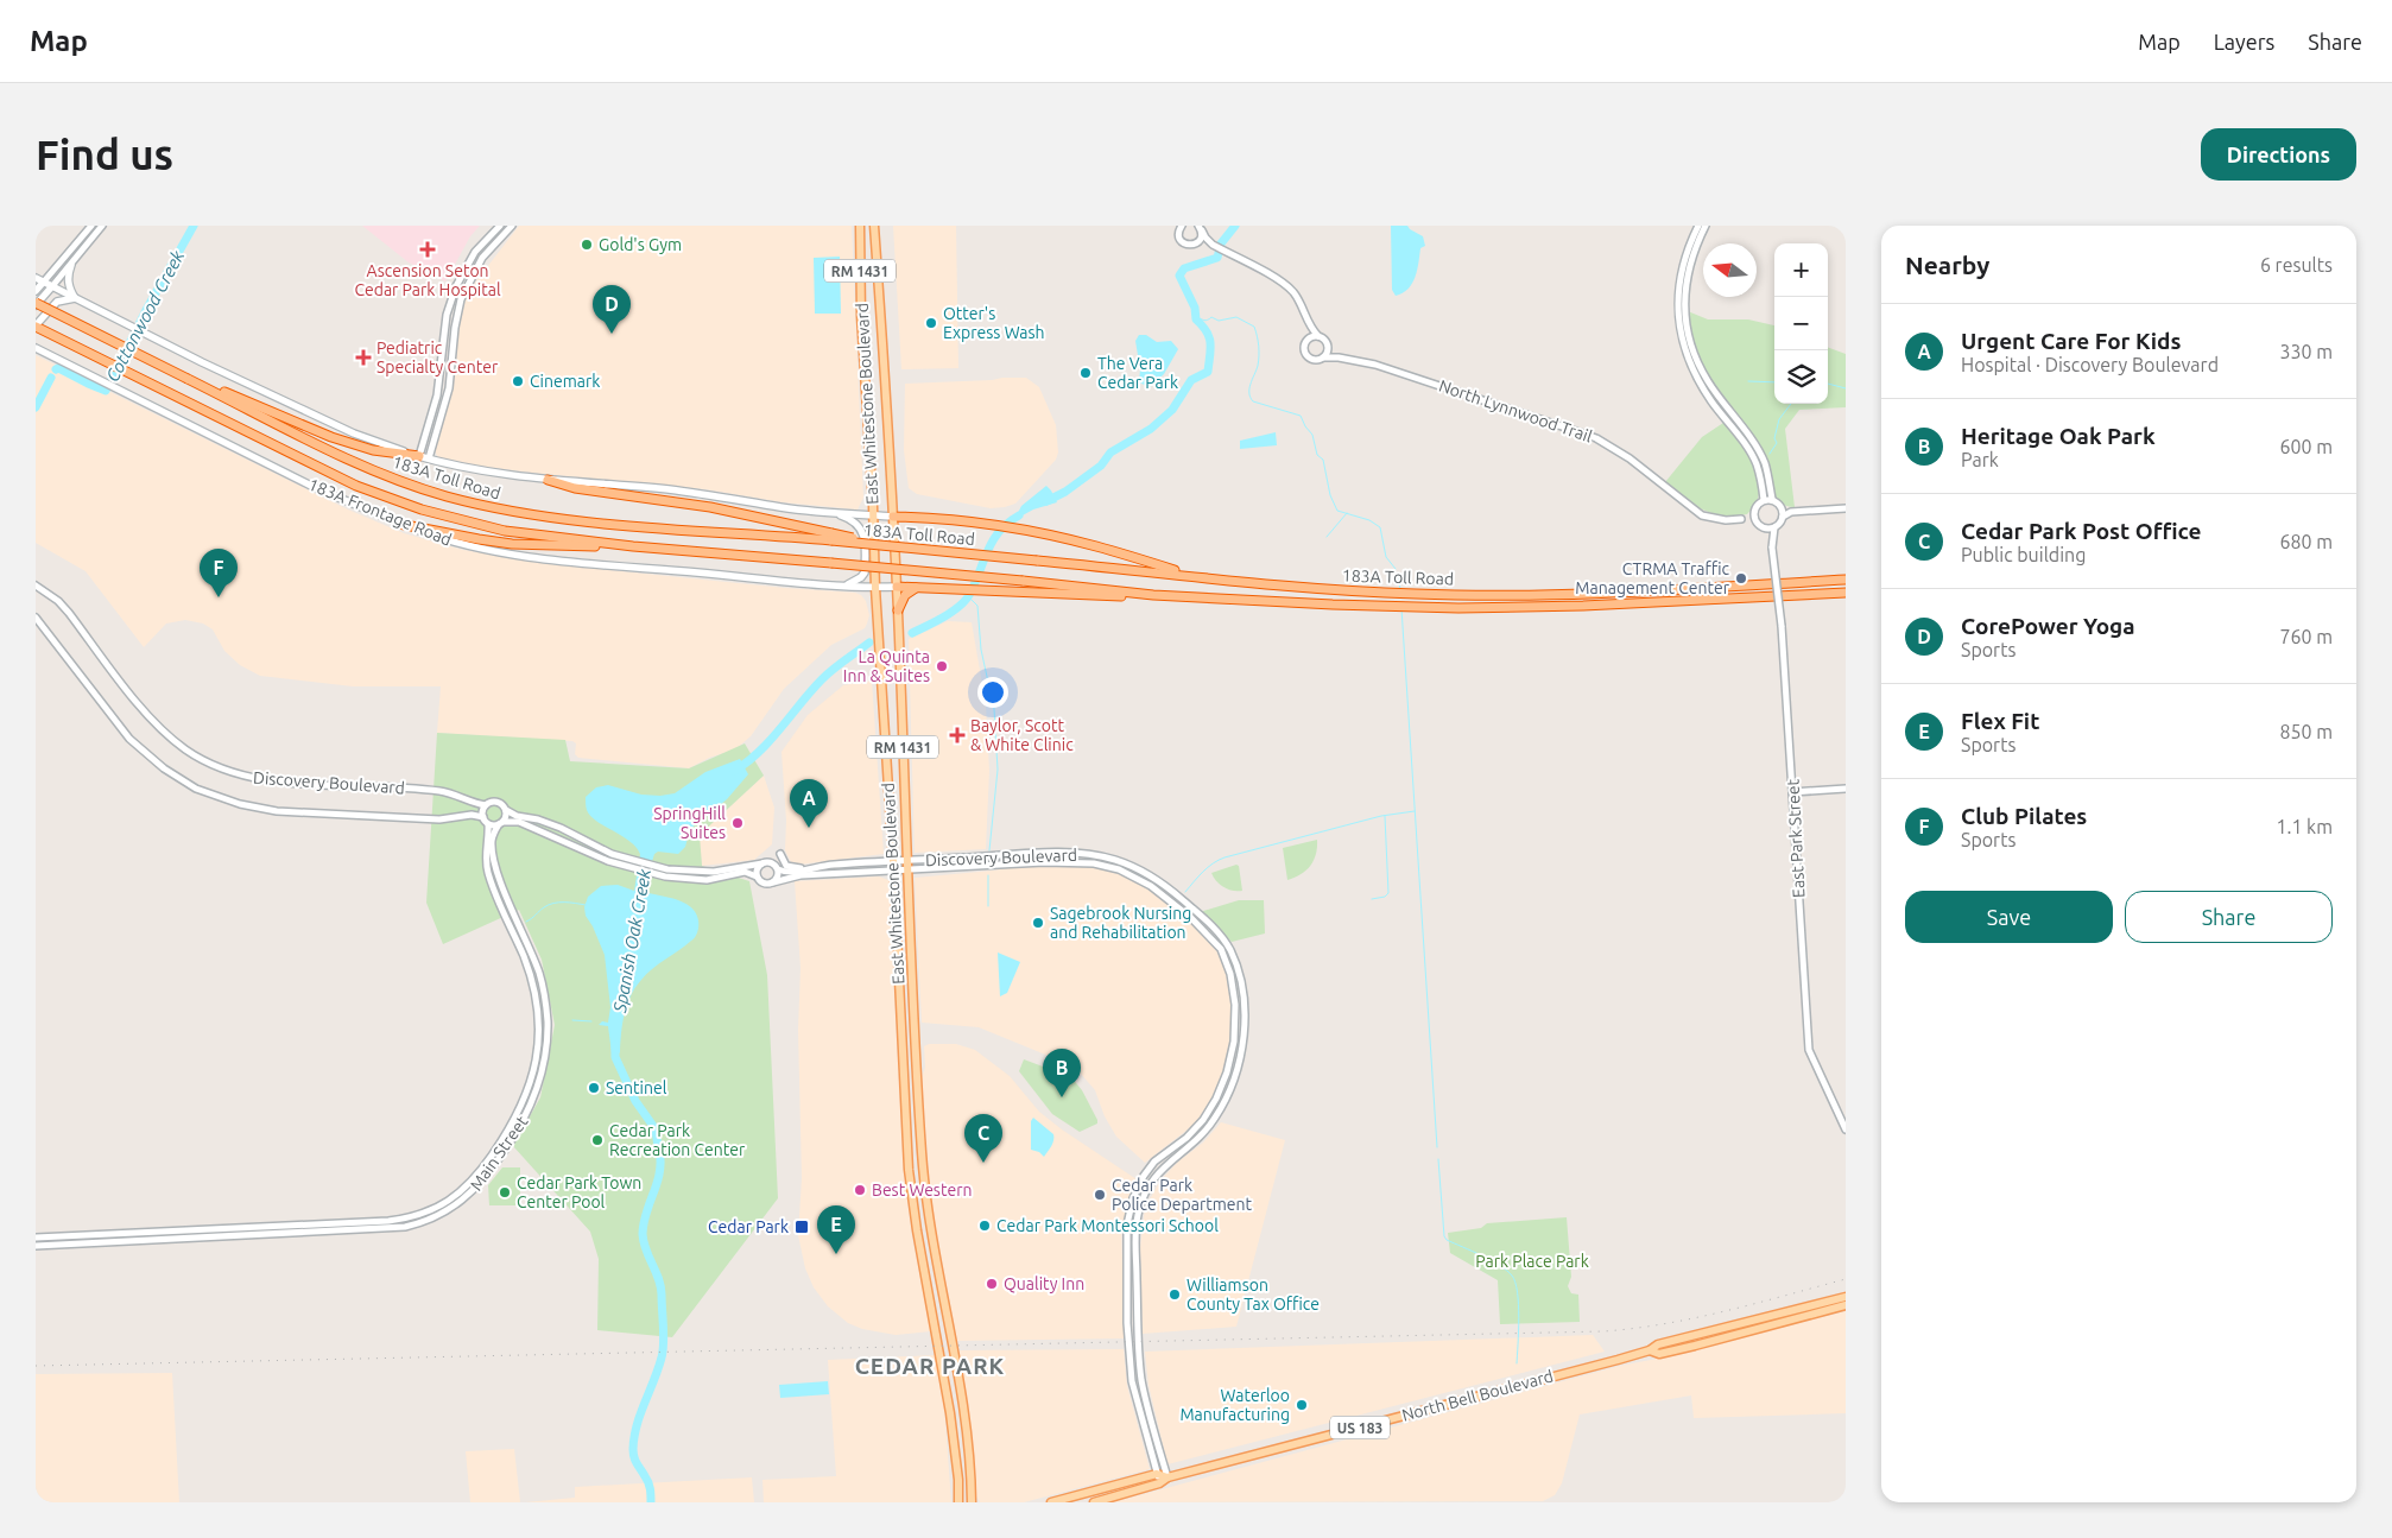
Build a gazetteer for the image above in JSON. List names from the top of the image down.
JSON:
{
  "streets": {
    "highway": ["183A Toll Road"],
    "main road": [
      "RM 1431",
      "East Whitestone Boulevard",
      "183A Frontage Road",
      "North Bell Boulevard",
      "US 183"
    ],
    "street": [
      "North Lynnwood Trail",
      "Discovery Boulevard",
      "East Park Street",
      "Main Street"
    ]
  },
  "crossings": [
    ["East Whitestone Boulevard", "183A Frontage Road"],
    ["East Whitestone Boulevard", "Discovery Boulevard"],
    ["Discovery Boulevard", "Main Street"],
    ["Discovery Boulevard", "North Bell Boulevard"]
  ],
  "districts": ["CEDAR PARK"],
  "water": ["Cottonwood Creek", "Spanish Oak Creek"],
  "parks": ["Park Place Park"],
  "places": {
    "other": [
      "Gold's Gym",
      "Otter's Express Wash",
      "The Vera Cedar Park",
      "Cinemark",
      "CTRMA Traffic Management Center",
      "La Quinta Inn & Suites",
      "SpringHill Suites",
      "Sagebrook Nursing and Rehabilitation",
      "Sentinel",
      "Cedar Park Recreation Center",
      "Best Western",
      "Cedar Park Town Center Pool",
      "Cedar Park Police Department",
      "Cedar Park Montessori School",
      "Quality Inn",
      "Williamson County Tax Office",
      "Waterloo Manufacturing"
    ],
    "health": ["Ascension Seton Cedar Park Hospital", "Pediatric Specialty Center", "Baylor, Scott & White Clinic"],
    "transit": ["Cedar Park"]
  },
  "north": "left",
  "page": {
    "header": "Map",
    "nav": ["Map", "Layers", "Share"],
    "buttons": [
      "Directions",
      ["Save", "Share"]
    ],
    "title": "Find us",
    "heading": ["Nearby", "6 results"],
    "map_buttons": ["+", "−"],
    "pins": [
      "D",
      "F",
      "A",
      "B",
      "C",
      "E"
    ],
    "list": [
      {
        "mark": "A",
        "name": "Urgent Care For Kids",
        "note": "Hospital · Discovery Boulevard",
        "value": "330 m"
      },
      {
        "mark": "B",
        "name": "Heritage Oak Park",
        "note": "Park",
        "value": "600 m"
      },
      {
        "mark": "C",
        "name": "Cedar Park Post Office",
        "note": "Public building",
        "value": "680 m"
      },
      {
        "mark": "D",
        "name": "CorePower Yoga",
        "note": "Sports",
        "value": "760 m"
      },
      {
        "mark": "E",
        "name": "Flex Fit",
        "note": "Sports",
        "value": "850 m"
      },
      {
        "mark": "F",
        "name": "Club Pilates",
        "note": "Sports",
        "value": "1.1 km"
      }
    ]
  }
}
